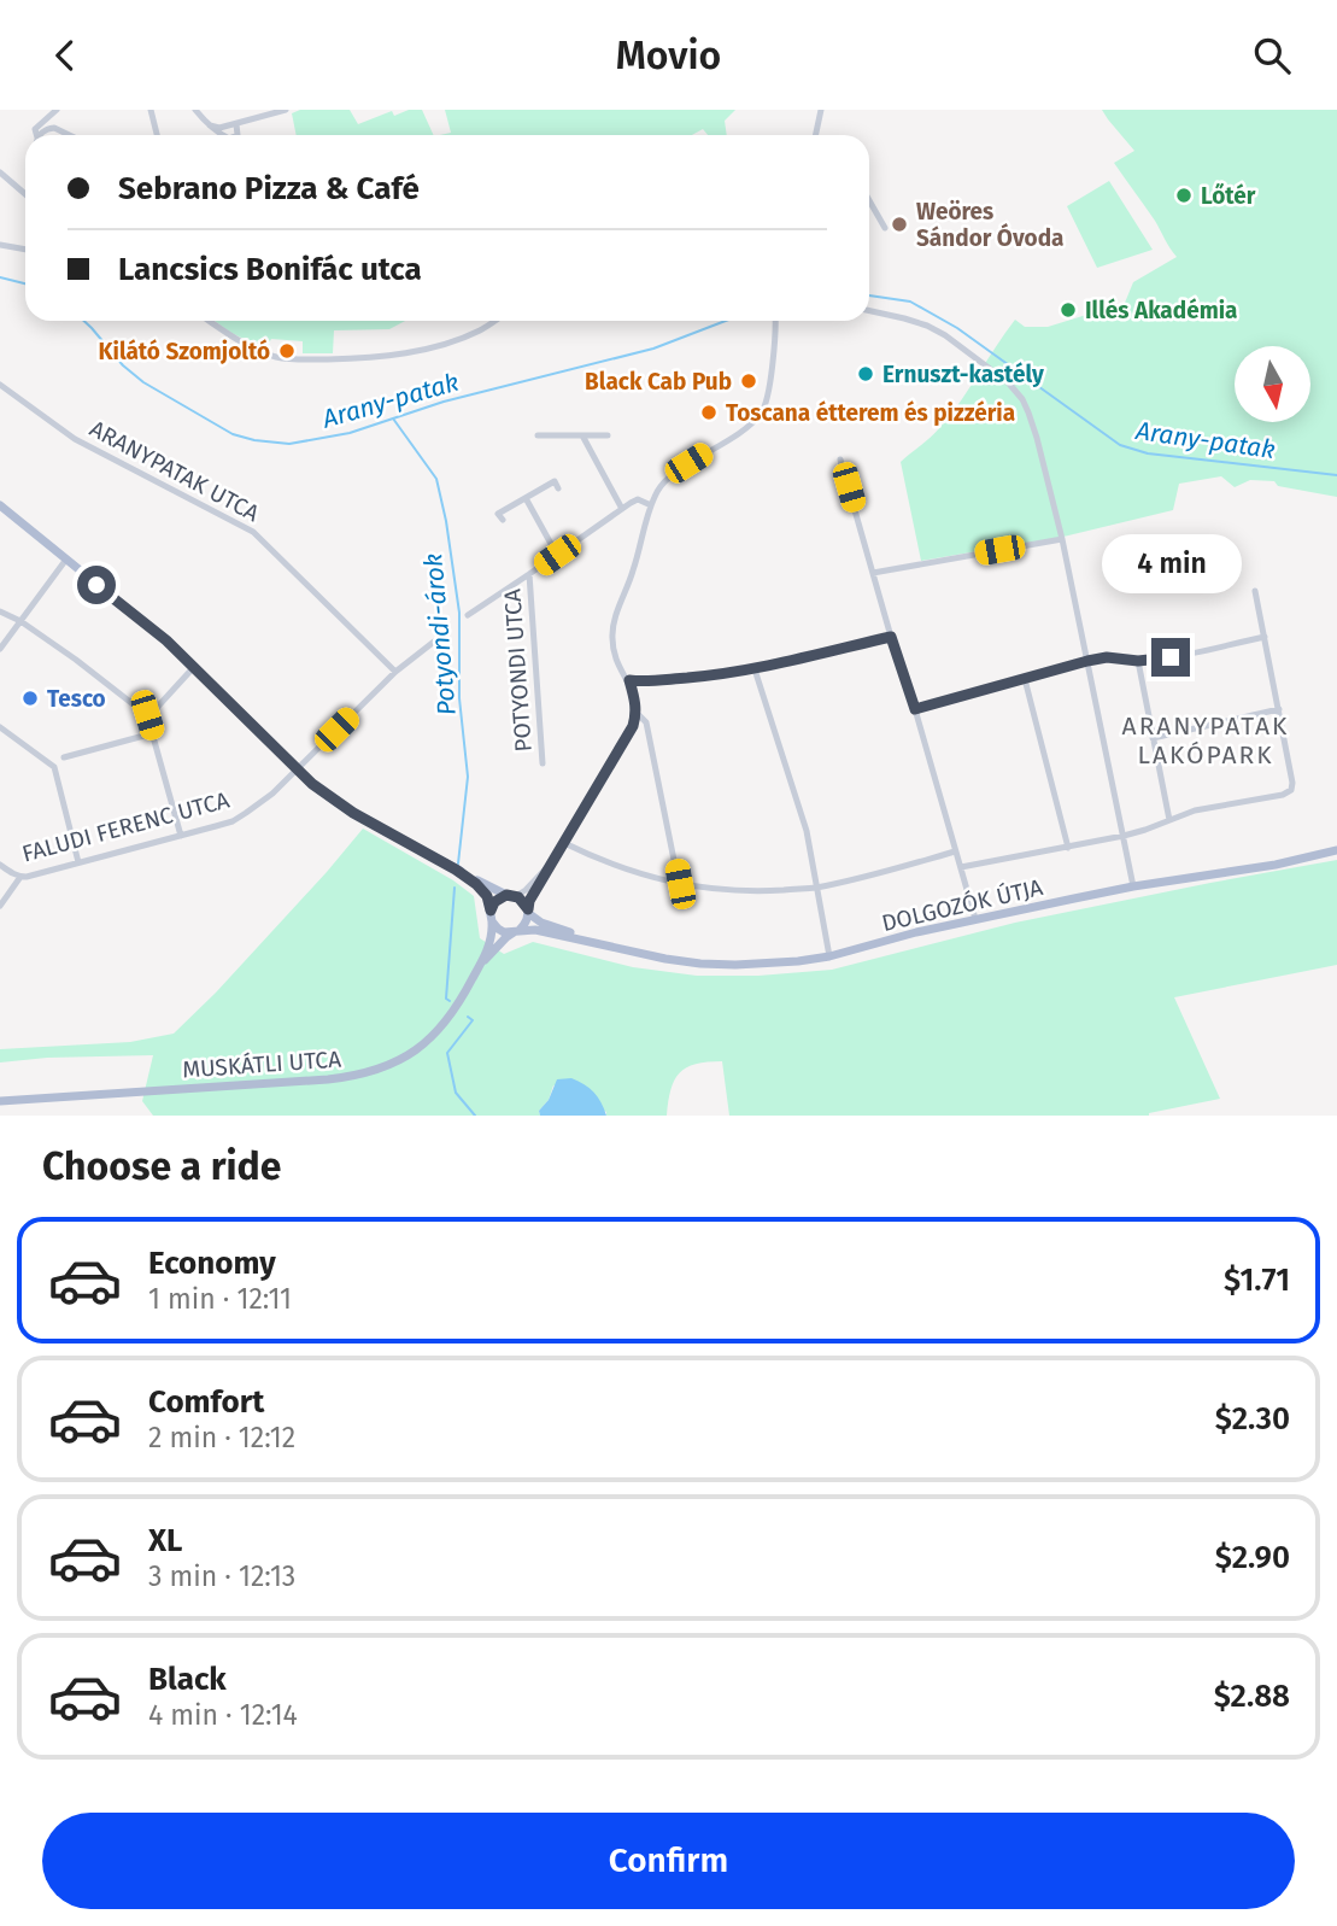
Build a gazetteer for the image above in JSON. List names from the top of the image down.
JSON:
{
  "streets": {
    "main road": ["DOLGOZÓK ÚTJA", "MUSKÁTLI UTCA"],
    "street": ["ARANYPATAK UTCA", "POTYONDI UTCA", "FALUDI FERENC UTCA"]
  },
  "crossings": [
    ["ARANYPATAK UTCA", "FALUDI FERENC UTCA"],
    ["DOLGOZÓK ÚTJA", "MUSKÁTLI UTCA"]
  ],
  "districts": ["ARANYPATAK LAKÓPARK"],
  "water": ["Arany-patak", "Potyondi-árok"],
  "places": [
    "Lőtér",
    "Weöres Sándor Óvoda",
    "Illés Akadémia",
    "Kilátó Szomjoltó",
    "Ernuszt-kastély",
    "Black Cab Pub",
    "Toscana étterem és pizzéria",
    "Tesco"
  ],
  "north": "bottom",
  "page": {
    "header": "Movio",
    "banner": ["Sebrano Pizza & Café", "Lancsics Bonifác utca"],
    "bubble": "4 min",
    "heading": "Choose a ride",
    "list": [
      {
        "name": "Economy",
        "note": "1 min · 12:11",
        "value": "$1.71"
      },
      {
        "name": "Comfort",
        "note": "2 min · 12:12",
        "value": "$2.30"
      },
      {
        "name": "XL",
        "note": "3 min · 12:13",
        "value": "$2.90"
      },
      {
        "name": "Black",
        "note": "4 min · 12:14",
        "value": "$2.88"
      }
    ],
    "buttons": "Confirm"
  }
}
